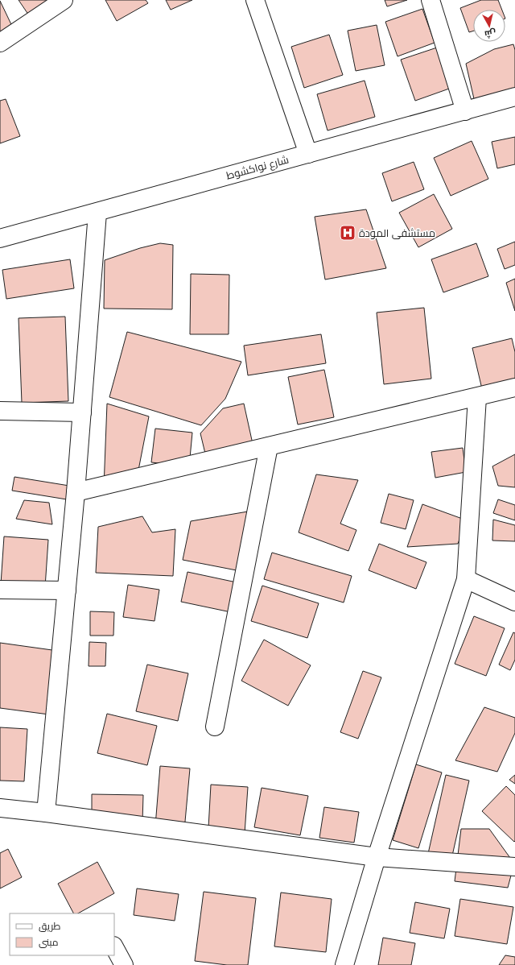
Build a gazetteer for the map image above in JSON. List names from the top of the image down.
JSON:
{
  "streets": {
    "street": ["شارع نواكشوط"]
  },
  "places": {
    "hospital": ["مستشفى المودة"]
  },
  "legend": ["طريق", "مبنى"],
  "north": "bottom"
}
